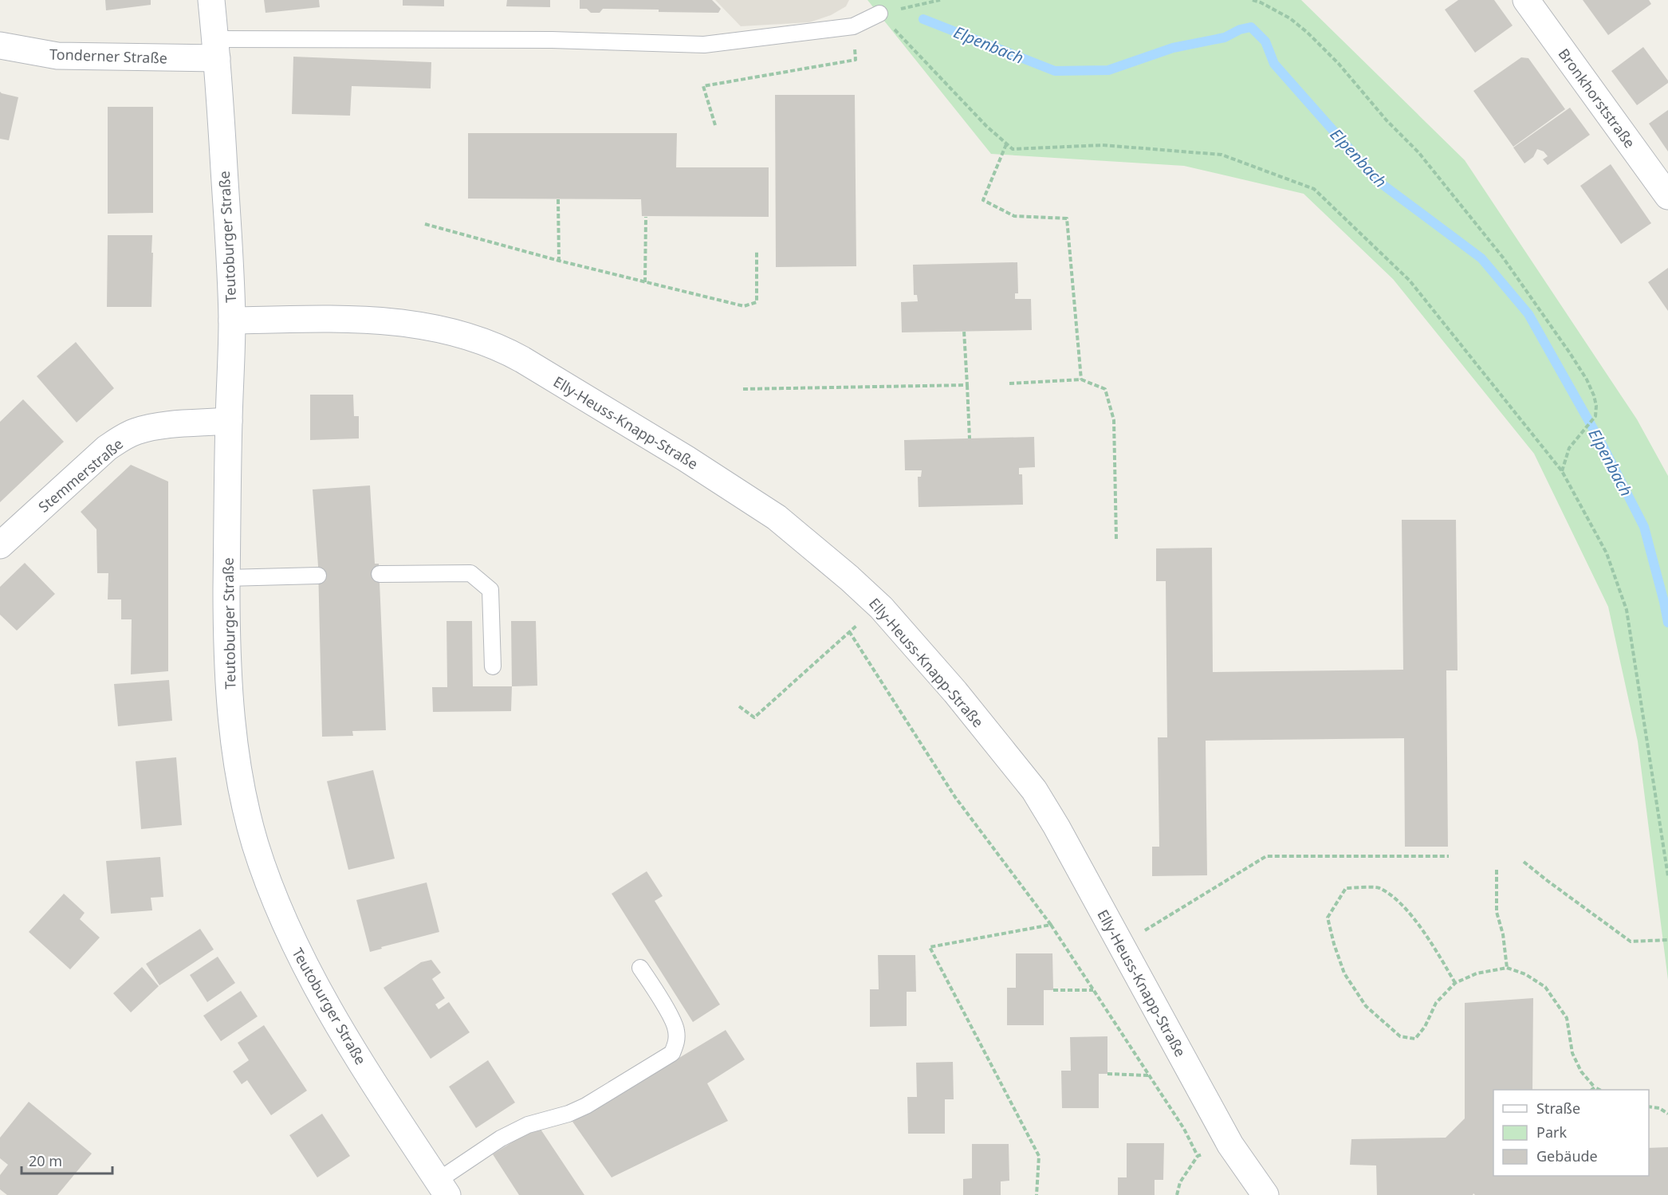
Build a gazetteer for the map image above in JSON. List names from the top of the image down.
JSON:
{
  "streets": {
    "street": [
      "Tonderner Straße",
      "Bronkhorststraße",
      "Teutoburger Straße",
      "Elly-Heuss-Knapp-Straße",
      "Stemmerstraße"
    ]
  },
  "crossings": [
    ["Tonderner Straße", "Teutoburger Straße"],
    ["Teutoburger Straße", "Elly-Heuss-Knapp-Straße"],
    ["Teutoburger Straße", "Stemmerstraße"]
  ],
  "water": ["Elpenbach"],
  "legend": ["Straße", "Park", "Gebäude"],
  "scale_bar": "20 m"
}
